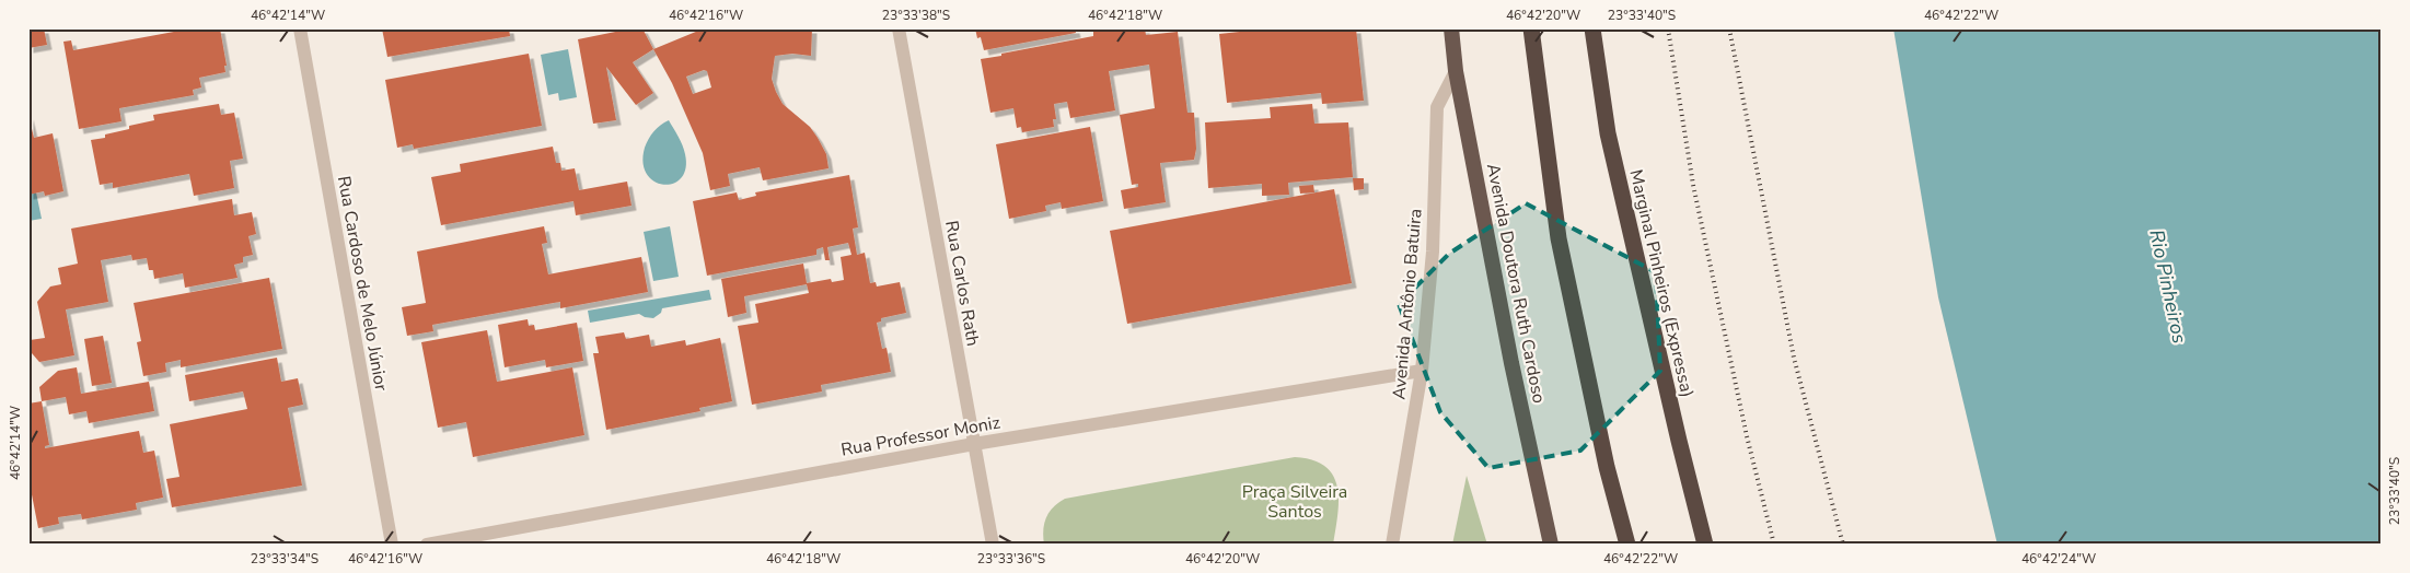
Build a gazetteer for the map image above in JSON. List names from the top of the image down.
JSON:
{
  "streets": {
    "highway": ["Avenida Doutora Ruth Cardoso", "Marginal Pinheiros (Expressa)"],
    "street": [
      "Rua Cardoso de Melo Júnior",
      "Rua Carlos Rath",
      "Avenida Antônio Batuira",
      "Rua Professor Moniz"
    ]
  },
  "crossings": [
    ["Rua Carlos Rath", "Rua Professor Moniz"],
    ["Avenida Doutora Ruth Cardoso", "Avenida Antônio Batuira"],
    ["Avenida Antônio Batuira", "Rua Professor Moniz"]
  ],
  "water": ["Rio Pinheiros"],
  "parks": ["Praça Silveira Santos"],
  "coordinates": [
    "46°42'14\"W",
    "46°42'16\"W",
    "23°33'38\"S",
    "46°42'18\"W",
    "46°42'20\"W",
    "23°33'40\"S",
    "46°42'22\"W",
    "23°33'34\"S",
    "23°33'36\"S",
    "46°42'24\"W"
  ]
}
